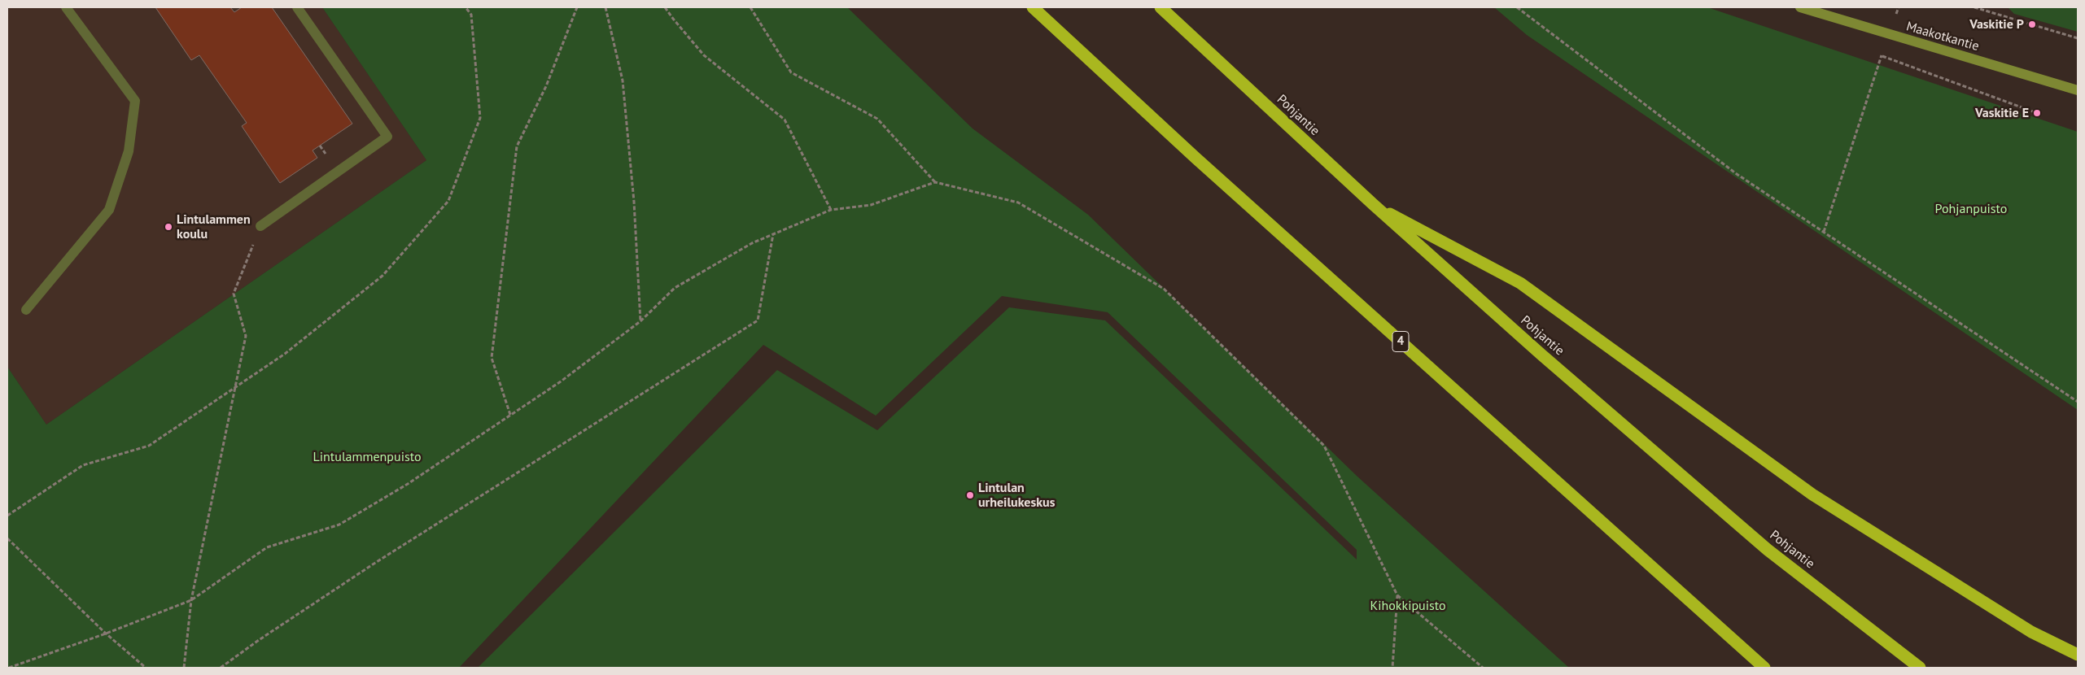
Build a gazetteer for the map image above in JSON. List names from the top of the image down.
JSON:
{
  "streets": {
    "highway": ["Pohjantie", "4"],
    "street": ["Maakotkantie"]
  },
  "parks": ["Pohjanpuisto", "Lintulammenpuisto", "Kihokkipuisto"],
  "places": [
    "Vaskitie P",
    "Vaskitie E",
    "Lintulammen koulu",
    "Lintulan urheilukeskus"
  ]
}
